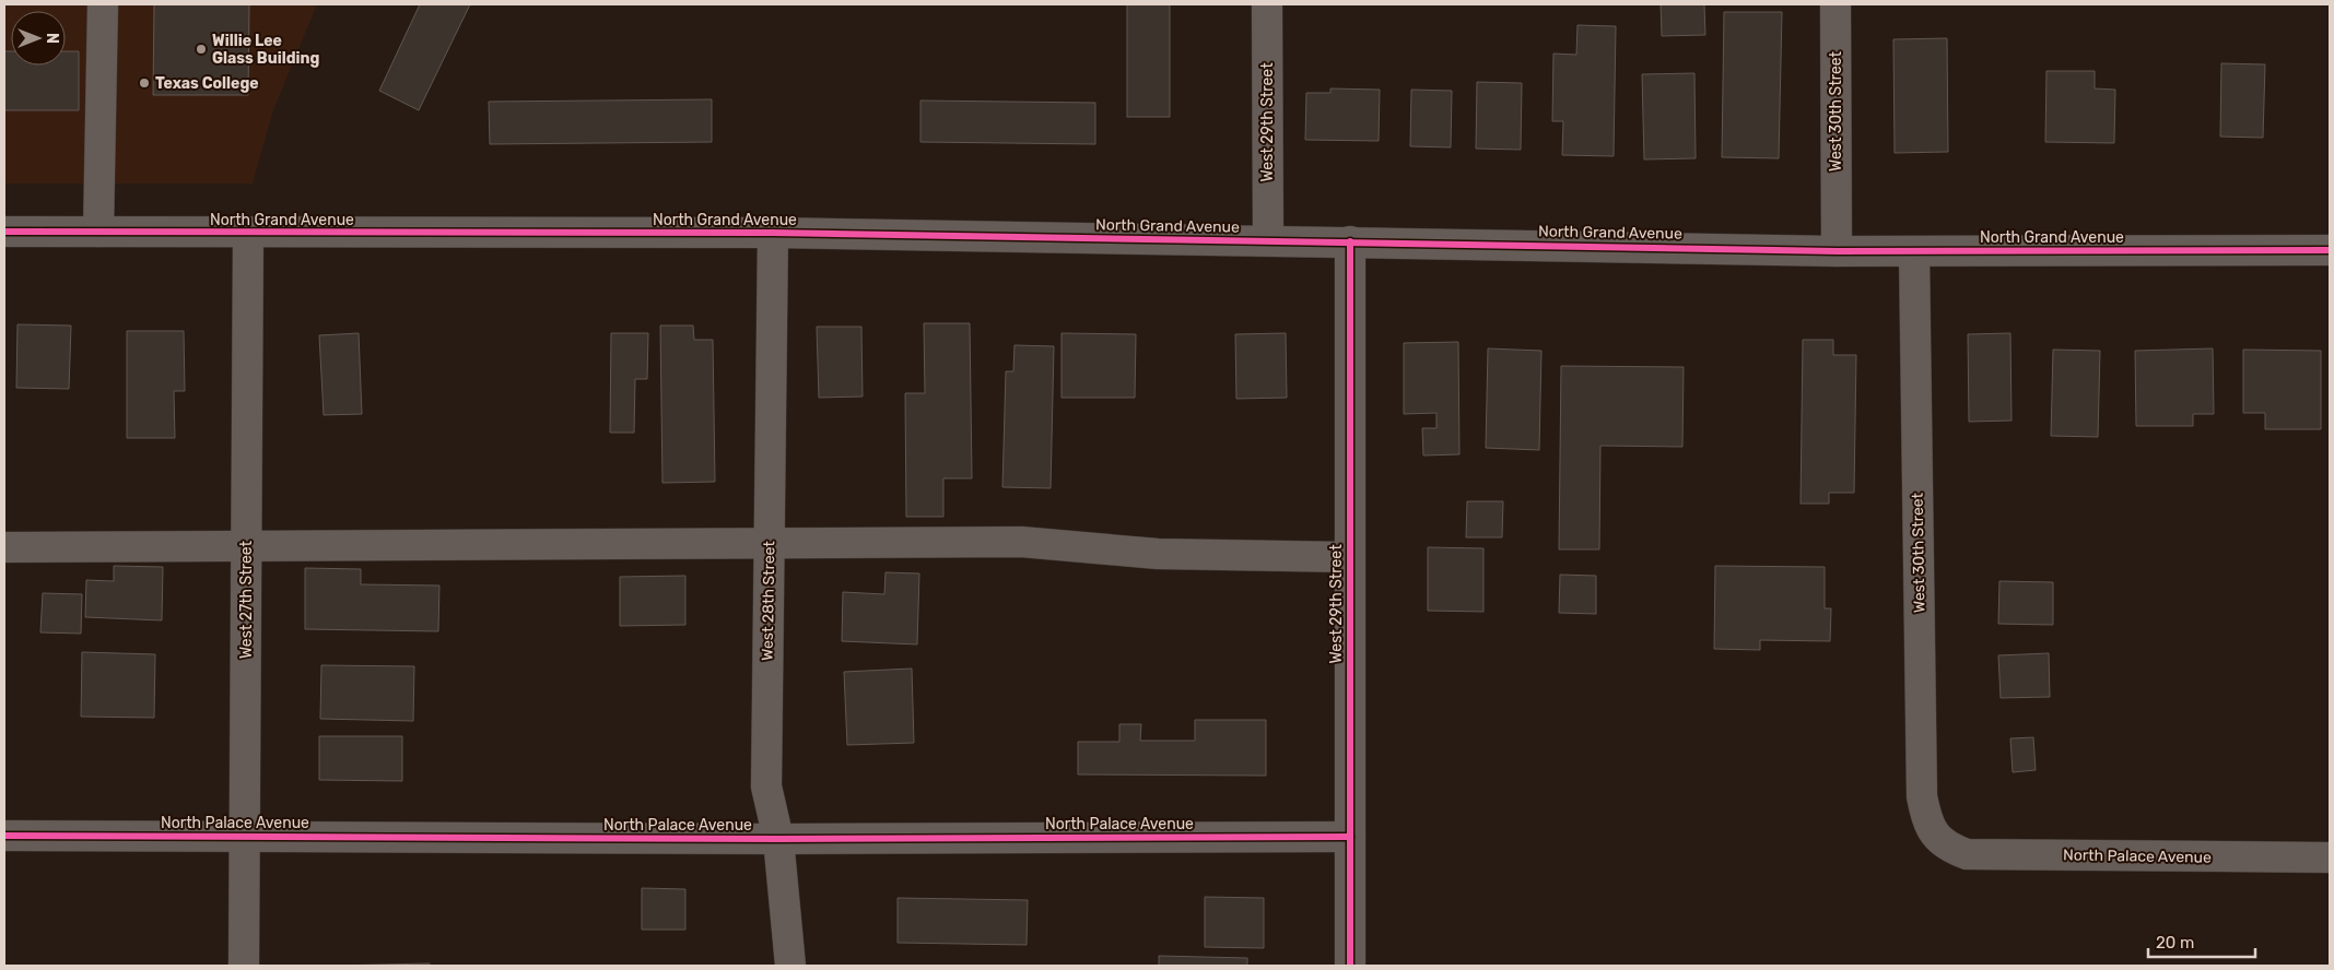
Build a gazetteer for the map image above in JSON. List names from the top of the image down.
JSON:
{
  "streets": {
    "street": [
      "West 30th Street",
      "West 29th Street",
      "North Grand Avenue",
      "West 27th Street",
      "West 28th Street",
      "North Palace Avenue"
    ]
  },
  "crossings": [
    ["West 30th Street", "North Grand Avenue"],
    ["West 30th Street", "North Palace Avenue"],
    ["West 29th Street", "North Grand Avenue"],
    ["West 29th Street", "North Palace Avenue"],
    ["North Grand Avenue", "West 27th Street"],
    ["North Grand Avenue", "West 28th Street"],
    ["West 27th Street", "North Palace Avenue"],
    ["West 28th Street", "North Palace Avenue"]
  ],
  "places": ["Willie Lee Glass Building", "Texas College"],
  "scale_bar": "20 m",
  "north": "right"
}
